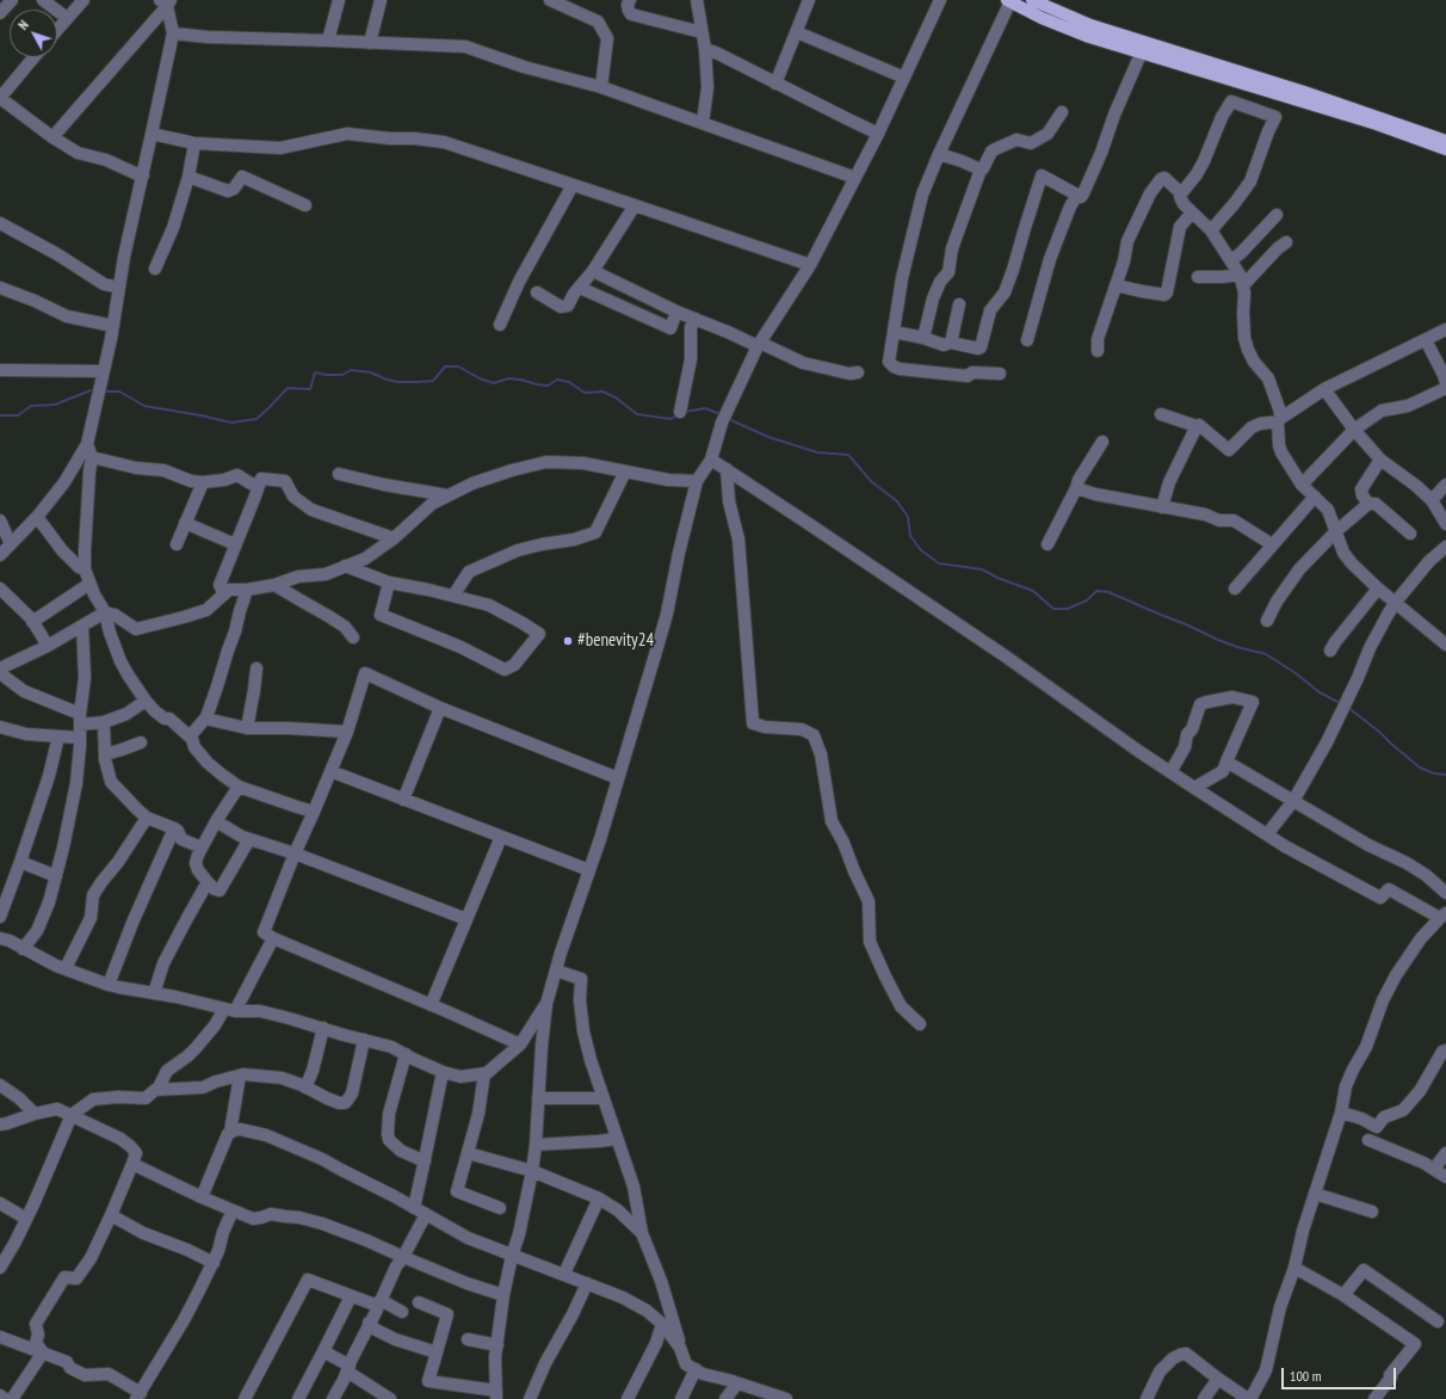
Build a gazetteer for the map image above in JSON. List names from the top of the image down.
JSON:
{
  "places": ["#benevity24"],
  "scale_bar": "100 m",
  "north": "top left"
}
